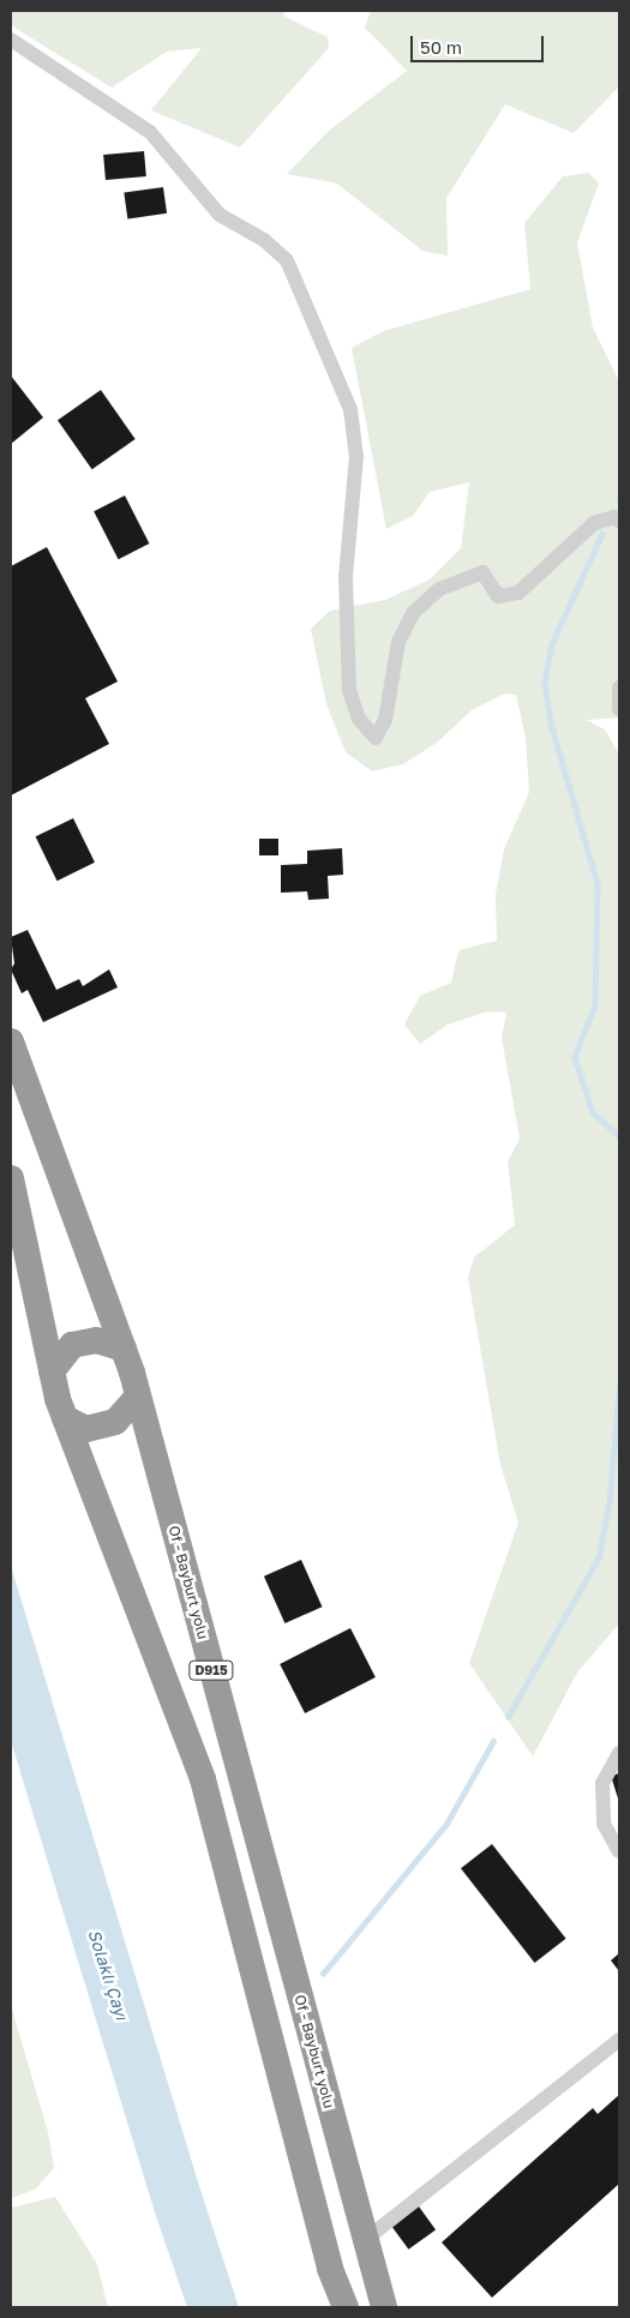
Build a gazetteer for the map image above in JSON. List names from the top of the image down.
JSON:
{
  "streets": {
    "highway": ["Of - Bayburt yolu", "D915"]
  },
  "crossings": [
    ["Of - Bayburt yolu", "D915"]
  ],
  "water": ["Solaklı Çayı"],
  "scale_bar": "50 m"
}
